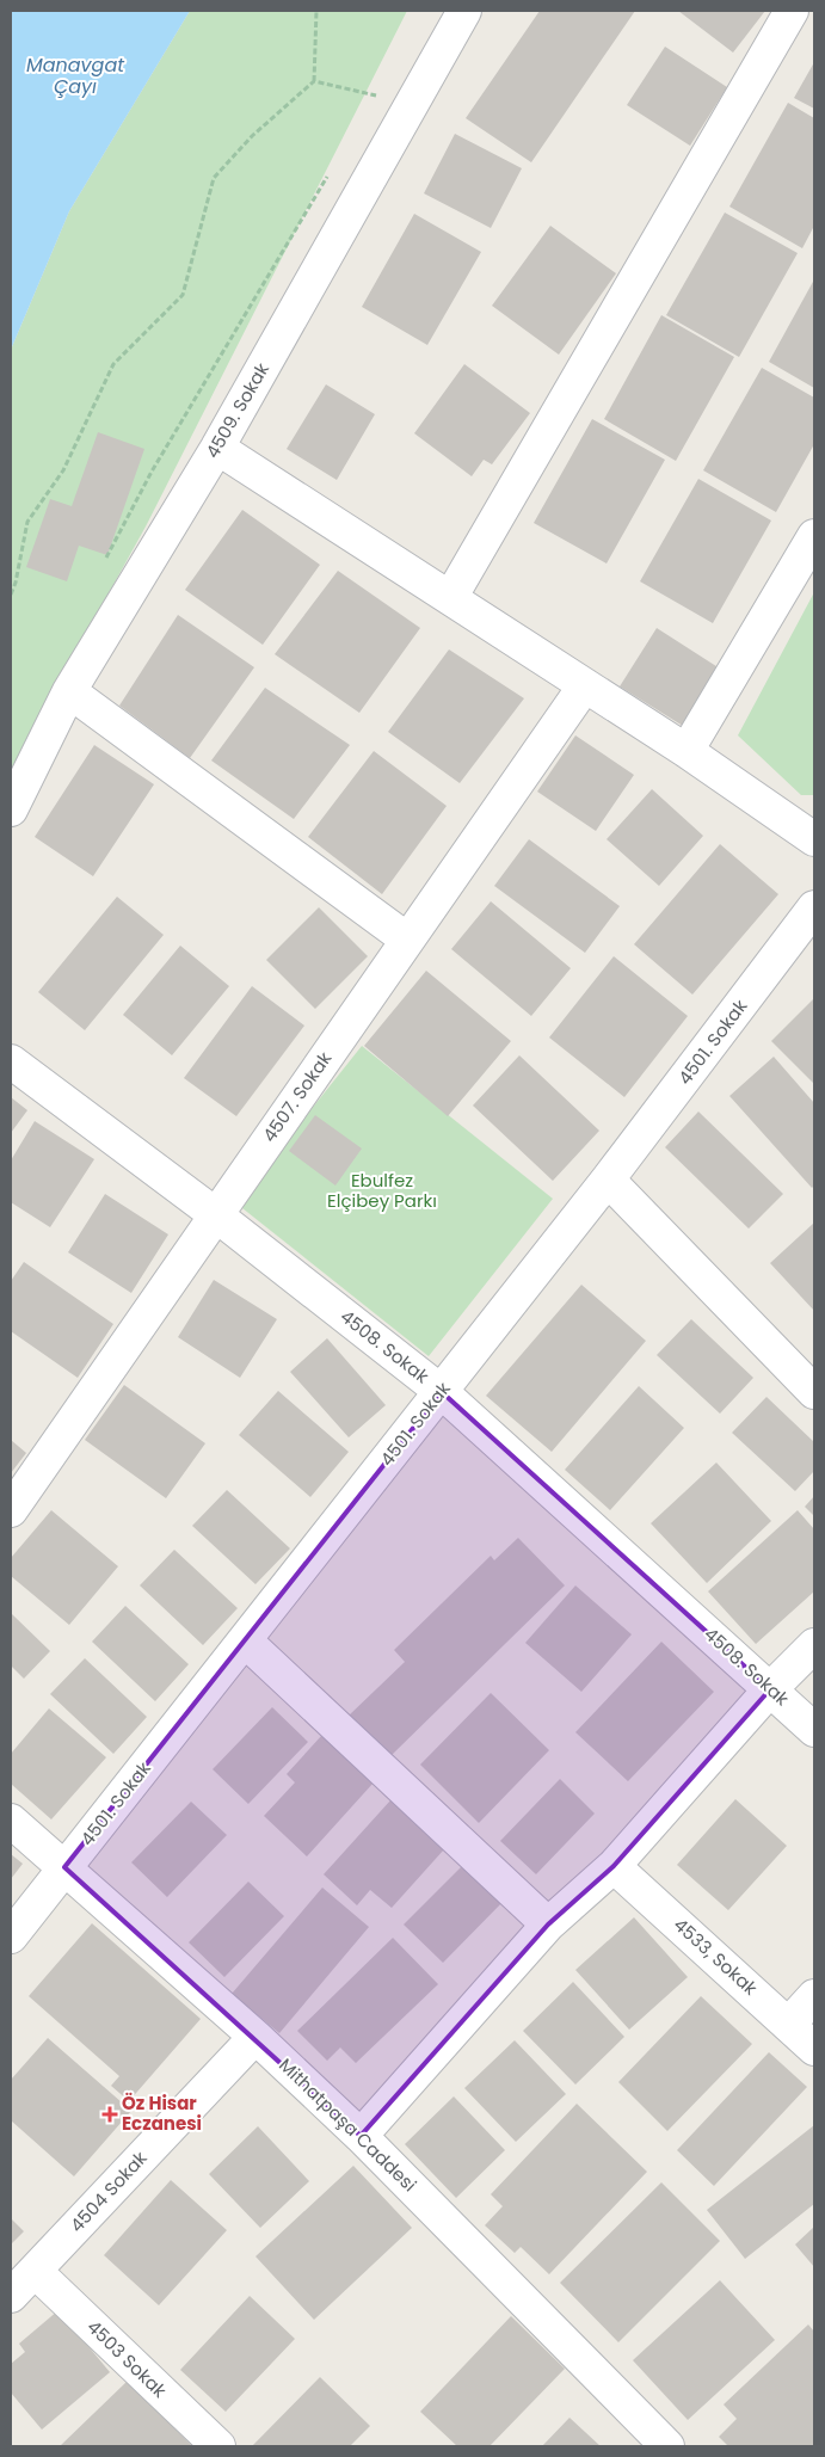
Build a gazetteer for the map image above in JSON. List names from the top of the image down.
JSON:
{
  "streets": {
    "street": [
      "4509. Sokak",
      "4501. Sokak",
      "4507. Sokak",
      "4508. Sokak",
      "4533, Sokak",
      "Mithatpaşa Caddesi",
      "4504 Sokak",
      "4503 Sokak"
    ]
  },
  "crossings": [
    ["4501. Sokak", "4508. Sokak"],
    ["4501. Sokak", "Mithatpaşa Caddesi"],
    ["4507. Sokak", "4508. Sokak"],
    ["Mithatpaşa Caddesi", "4504 Sokak"],
    ["4504 Sokak", "4503 Sokak"]
  ],
  "water": ["Manavgat Çayı"],
  "parks": ["Ebulfez Elçibey Parkı"],
  "places": {
    "health": ["Öz Hisar Eczanesi"]
  }
}
